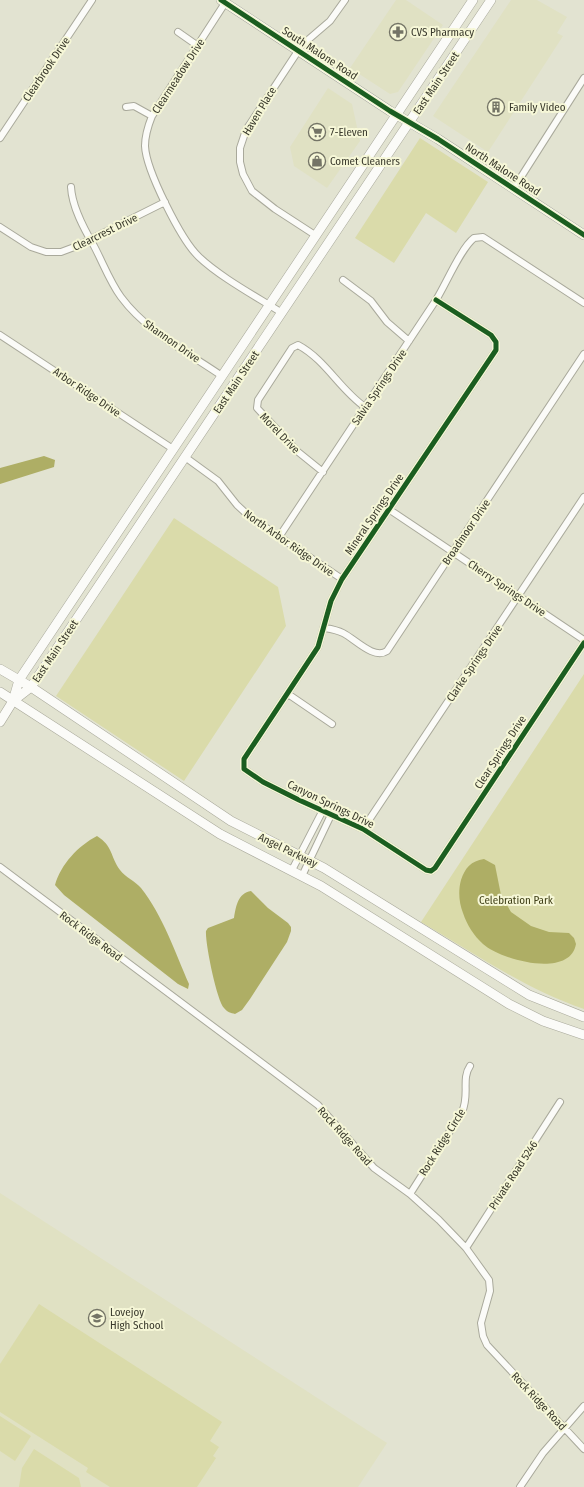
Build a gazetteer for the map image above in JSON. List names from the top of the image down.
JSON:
{
  "streets": {
    "main road": [
      "South Malone Road",
      "East Main Street",
      "North Malone Road",
      "Angel Parkway"
    ],
    "street": [
      "Clearbrook Drive",
      "Clearmeadow Drive",
      "Haven Place",
      "Clearcrest Drive",
      "Shannon Drive",
      "Salvia Springs Drive",
      "Arbor Ridge Drive",
      "Morel Drive",
      "Mineral Springs Drive",
      "Broadmoor Drive",
      "North Arbor Ridge Drive",
      "Cherry Springs Drive",
      "Clarke Springs Drive",
      "Clear Springs Drive",
      "Canyon Springs Drive",
      "Rock Ridge Road",
      "Rock Ridge Circle",
      "Private Road 5246"
    ]
  },
  "crossings": [
    ["South Malone Road", "Clearmeadow Drive"],
    ["South Malone Road", "East Main Street"],
    ["South Malone Road", "Haven Place"],
    ["South Malone Road", "North Malone Road"],
    ["Clearmeadow Drive", "East Main Street"],
    ["Clearmeadow Drive", "Clearcrest Drive"],
    ["East Main Street", "Haven Place"],
    ["East Main Street", "North Malone Road"],
    ["East Main Street", "Shannon Drive"],
    ["East Main Street", "Arbor Ridge Drive"],
    ["East Main Street", "North Arbor Ridge Drive"],
    ["East Main Street", "Angel Parkway"],
    ["Clearcrest Drive", "Shannon Drive"],
    ["Salvia Springs Drive", "Morel Drive"],
    ["Salvia Springs Drive", "Mineral Springs Drive"],
    ["Salvia Springs Drive", "North Arbor Ridge Drive"],
    ["Mineral Springs Drive", "Broadmoor Drive"],
    ["Mineral Springs Drive", "North Arbor Ridge Drive"],
    ["Mineral Springs Drive", "Cherry Springs Drive"],
    ["Mineral Springs Drive", "Canyon Springs Drive"],
    ["Broadmoor Drive", "Cherry Springs Drive"],
    ["Cherry Springs Drive", "Clarke Springs Drive"],
    ["Cherry Springs Drive", "Clear Springs Drive"],
    ["Clarke Springs Drive", "Canyon Springs Drive"],
    ["Clear Springs Drive", "Canyon Springs Drive"],
    ["Rock Ridge Road", "Rock Ridge Circle"],
    ["Rock Ridge Road", "Private Road 5246"]
  ],
  "parks": ["Celebration Park"],
  "places": {
    "pharmacy": ["CVS Pharmacy"],
    "building": ["Family Video"],
    "supermarket": ["7-Eleven"],
    "shop": ["Comet Cleaners"],
    "school or university": ["Lovejoy High School"]
  }
}
